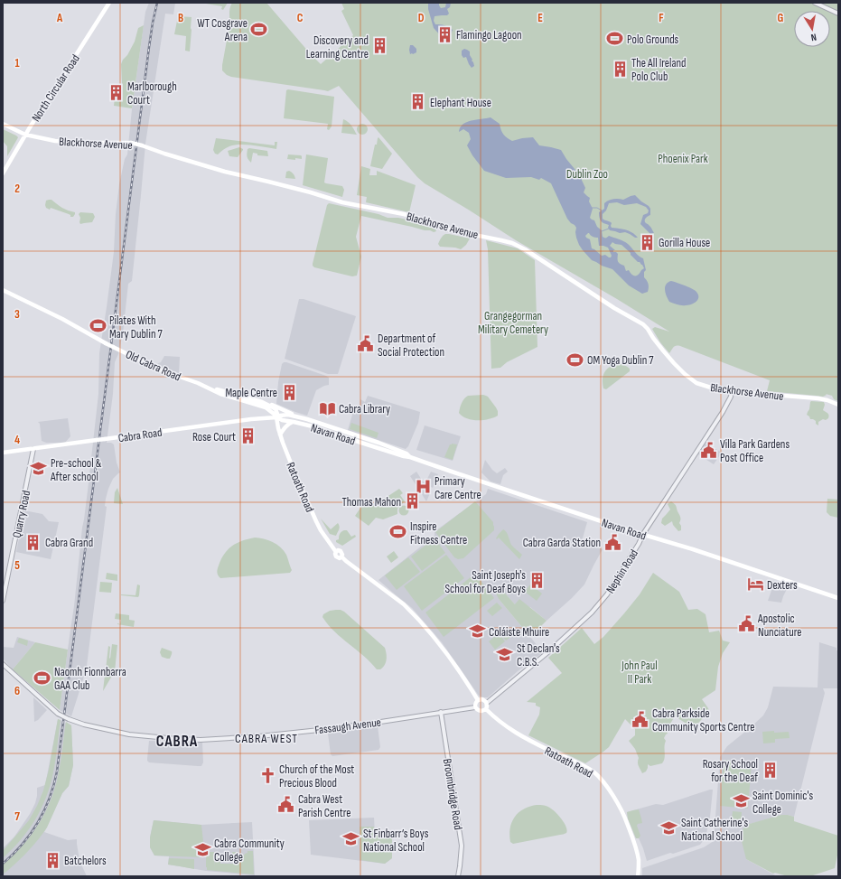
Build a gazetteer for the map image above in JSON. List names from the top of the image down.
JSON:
{
  "streets": {
    "main road": [
      "North Circular Road",
      "Blackhorse Avenue",
      "Old Cabra Road",
      "Navan Road",
      "Cabra Road",
      "Ratoath Road"
    ],
    "street": [
      "Quarry Road",
      "Nephin Road",
      "Fassaugh Avenue",
      "Broombridge Road"
    ]
  },
  "crossings": [
    ["North Circular Road", "Blackhorse Avenue"],
    ["Blackhorse Avenue", "Nephin Road"],
    ["Old Cabra Road", "Navan Road"],
    ["Old Cabra Road", "Cabra Road"],
    ["Old Cabra Road", "Ratoath Road"],
    ["Navan Road", "Cabra Road"],
    ["Navan Road", "Ratoath Road"],
    ["Navan Road", "Nephin Road"],
    ["Cabra Road", "Ratoath Road"],
    ["Cabra Road", "Quarry Road"],
    ["Ratoath Road", "Nephin Road"],
    ["Ratoath Road", "Fassaugh Avenue"],
    ["Nephin Road", "Fassaugh Avenue"],
    ["Fassaugh Avenue", "Broombridge Road"]
  ],
  "districts": ["CABRA WEST", "CABRA"],
  "parks": [
    "Phoenix Park",
    "Dublin Zoo",
    "Grangegorman Military Cemetery",
    "John Paul II Park"
  ],
  "places": {
    "sports": [
      "WT Cosgrave Arena",
      "Polo Grounds",
      "Pilates With Mary Dublin 7",
      "OM Yoga Dublin 7",
      "Inspire Fitness Centre",
      "Naomh Fionnbarra GAA Club"
    ],
    "building": [
      "Flamingo Lagoon",
      "Discovery and Learning Centre",
      "The All Ireland Polo Club",
      "Marlborough Court",
      "Elephant House",
      "Gorilla House",
      "Maple Centre",
      "Rose Court",
      "Thomas Mahon",
      "Cabra Grand",
      "Saint Joseph's School for Deaf Boys",
      "Rosary School for the Deaf",
      "Batchelors"
    ],
    "public building": [
      "Department of Social Protection",
      "Villa Park Gardens Post Office",
      "Cabra Garda Station",
      "Apostolic Nunciature",
      "Cabra Parkside Community Sports Centre",
      "Cabra West Parish Centre"
    ],
    "library": ["Cabra Library"],
    "school or university": [
      "Pre-school & After school",
      "Coláiste Mhuire",
      "St Declan's C.B.S.",
      "Saint Dominic's College",
      "Saint Catherine's National School",
      "St Finbarr’s Boys National School",
      "Cabra Community College"
    ],
    "hospital": ["Primary Care Centre"],
    "hotel": ["Dexters"],
    "church": ["Church of the Most Precious Blood"]
  },
  "north": "bottom",
  "grid": {
    "columns": [
      "A",
      "B",
      "C",
      "D",
      "E",
      "F",
      "G"
    ],
    "rows": [
      "1",
      "2",
      "3",
      "4",
      "5",
      "6",
      "7"
    ]
  }
}
